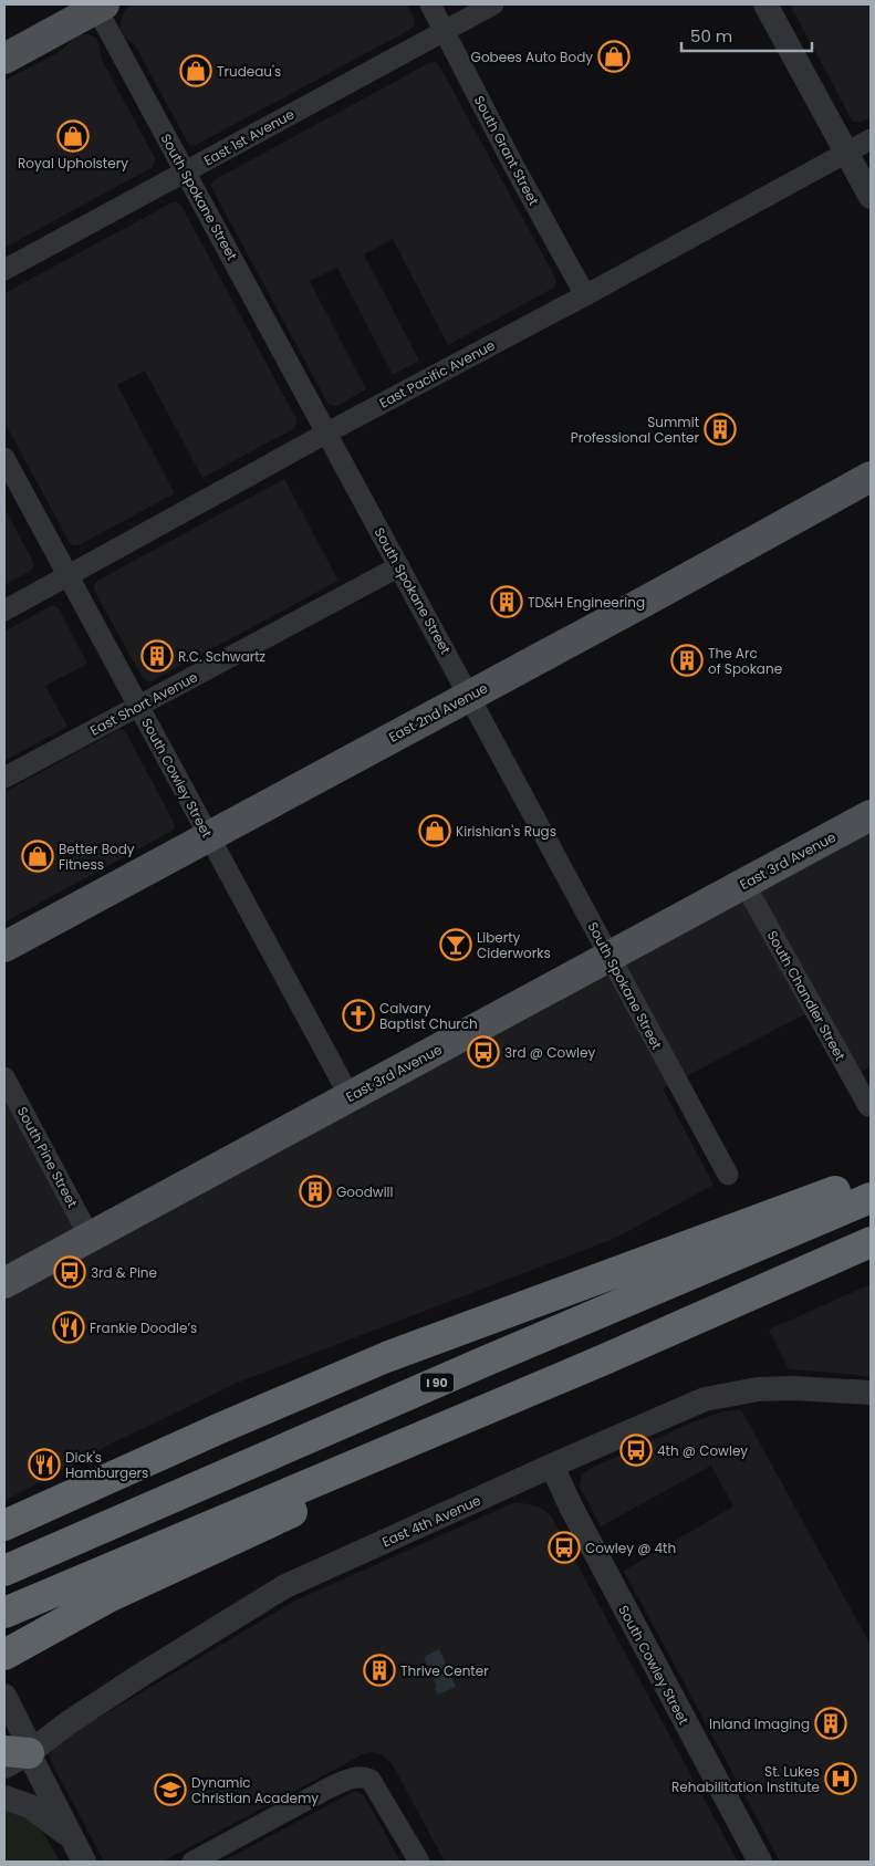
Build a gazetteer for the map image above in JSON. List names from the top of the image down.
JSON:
{
  "streets": {
    "highway": ["I 90"],
    "main road": ["East 2nd Avenue", "East 3rd Avenue"],
    "street": [
      "East 1st Avenue",
      "South Grant Street",
      "South Spokane Street",
      "East Pacific Avenue",
      "East Short Avenue",
      "South Cowley Street",
      "South Chandler Street",
      "South Pine Street",
      "East 4th Avenue"
    ]
  },
  "crossings": [
    ["East 1st Avenue", "South Grant Street"],
    ["East 1st Avenue", "South Spokane Street"],
    ["South Grant Street", "East Pacific Avenue"],
    ["South Spokane Street", "East Pacific Avenue"],
    ["South Spokane Street", "East Short Avenue"],
    ["South Spokane Street", "East 2nd Avenue"],
    ["South Spokane Street", "East 3rd Avenue"],
    ["East Pacific Avenue", "South Cowley Street"],
    ["East Short Avenue", "South Cowley Street"],
    ["East 2nd Avenue", "South Cowley Street"],
    ["South Cowley Street", "East 3rd Avenue"],
    ["South Cowley Street", "East 4th Avenue"],
    ["East 3rd Avenue", "South Chandler Street"],
    ["East 3rd Avenue", "South Pine Street"]
  ],
  "places": {
    "shop": [
      "Gobees Auto Body",
      "Trudeau's",
      "Royal Upholstery",
      "Kirishian's Rugs",
      "Better Body Fitness"
    ],
    "building": [
      "Summit Professional Center",
      "TD&H Engineering",
      "R.C. Schwartz",
      "The Arc of Spokane",
      "Goodwill",
      "Thrive Center",
      "Inland Imaging"
    ],
    "bar": ["Liberty Ciderworks"],
    "church": ["Calvary Baptist Church"],
    "bus stop": [
      "3rd @ Cowley",
      "3rd & Pine",
      "4th @ Cowley",
      "Cowley @ 4th"
    ],
    "restaurant": ["Frankie Doodle’s", "Dick's Hamburgers"],
    "hospital": ["St. Lukes Rehabilitation Institute"],
    "school or university": ["Dynamic Christian Academy"]
  },
  "scale_bar": "50 m"
}
